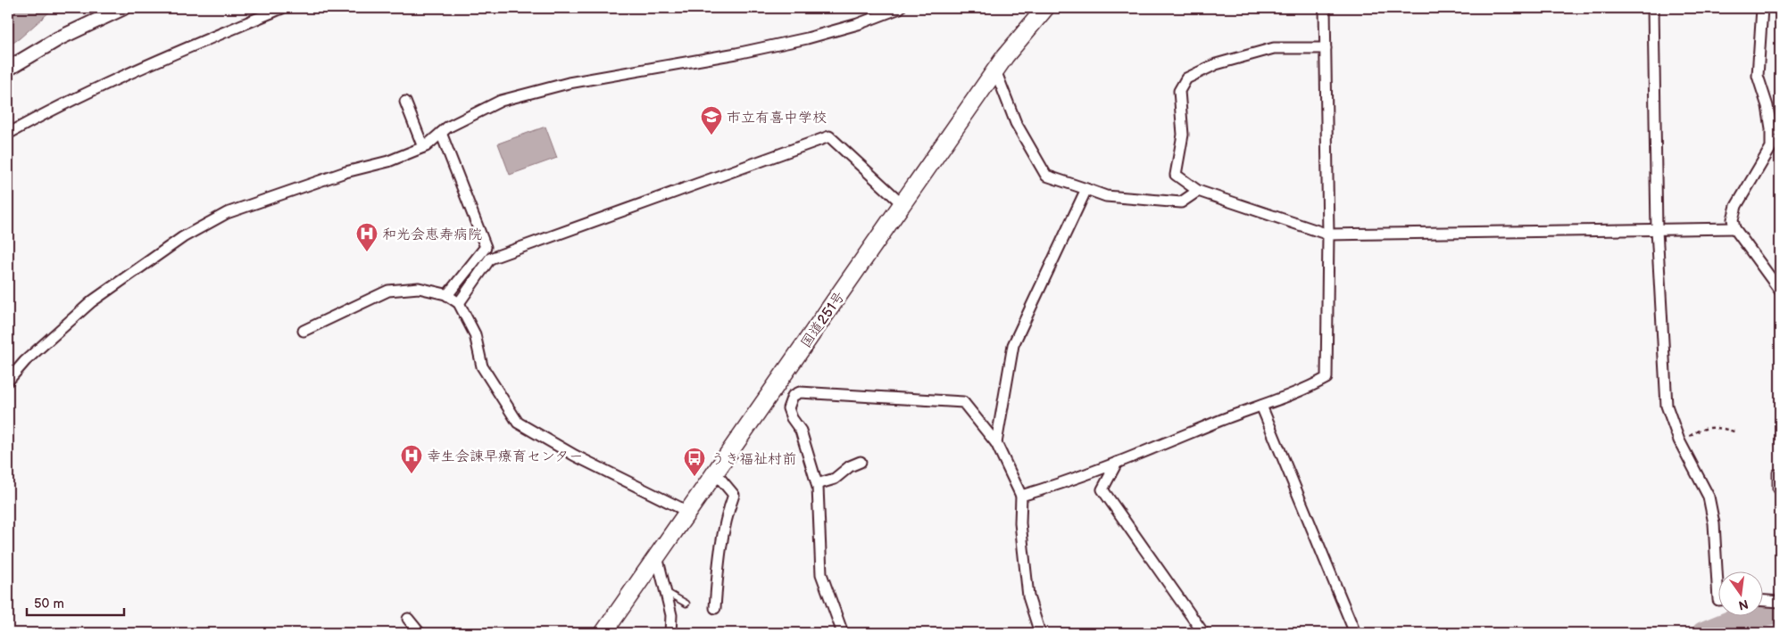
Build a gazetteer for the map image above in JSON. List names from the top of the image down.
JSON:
{
  "streets": {
    "highway": ["国道251号"]
  },
  "places": {
    "school or university": ["市立有喜中学校"],
    "hospital": ["和光会恵寿病院", "幸生会諫早療育センター"],
    "bus stop": ["うき福祉村前"]
  },
  "scale_bar": "50 m",
  "north": "bottom"
}
